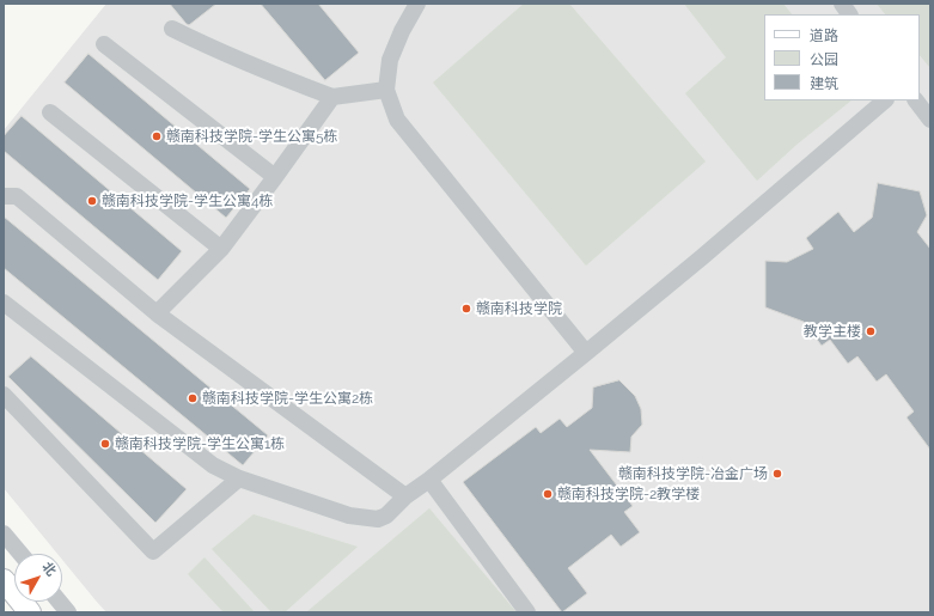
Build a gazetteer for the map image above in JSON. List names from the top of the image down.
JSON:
{
  "places": [
    "赣南科技学院-学生公寓5栋",
    "赣南科技学院-学生公寓4栋",
    "赣南科技学院",
    "教学主楼",
    "赣南科技学院-学生公寓2栋",
    "赣南科技学院-学生公寓1栋",
    "赣南科技学院-冶金广场",
    "赣南科技学院-2教学楼"
  ],
  "legend": ["道路", "公园", "建筑"],
  "north": "top right"
}
